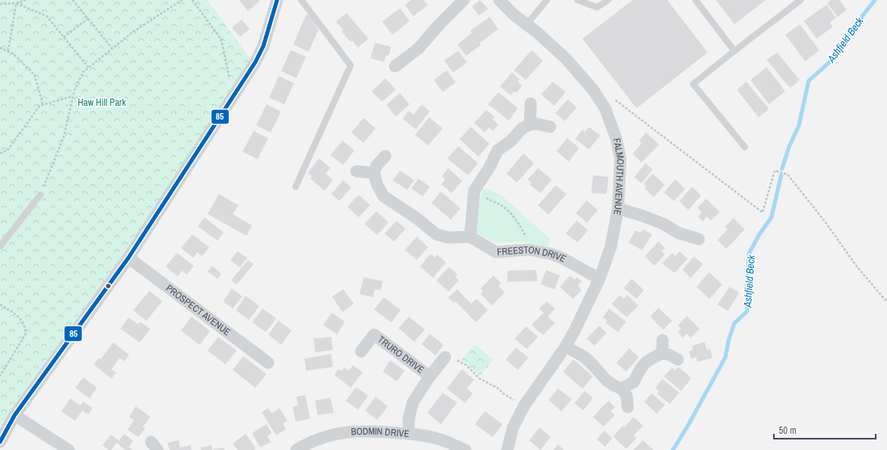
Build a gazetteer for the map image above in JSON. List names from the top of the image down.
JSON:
{
  "streets": {
    "street": [
      "FALMOUTH AVENUE",
      "FREESTON DRIVE",
      "PROSPECT AVENUE",
      "TRURO DRIVE",
      "BODMIN DRIVE"
    ]
  },
  "crossings": [
    ["FALMOUTH AVENUE", "FREESTON DRIVE"],
    ["TRURO DRIVE", "BODMIN DRIVE"]
  ],
  "water": ["Ashfield Beck"],
  "parks": ["Haw Hill Park"],
  "lines": ["transit line 85"],
  "scale_bar": "50 m"
}
